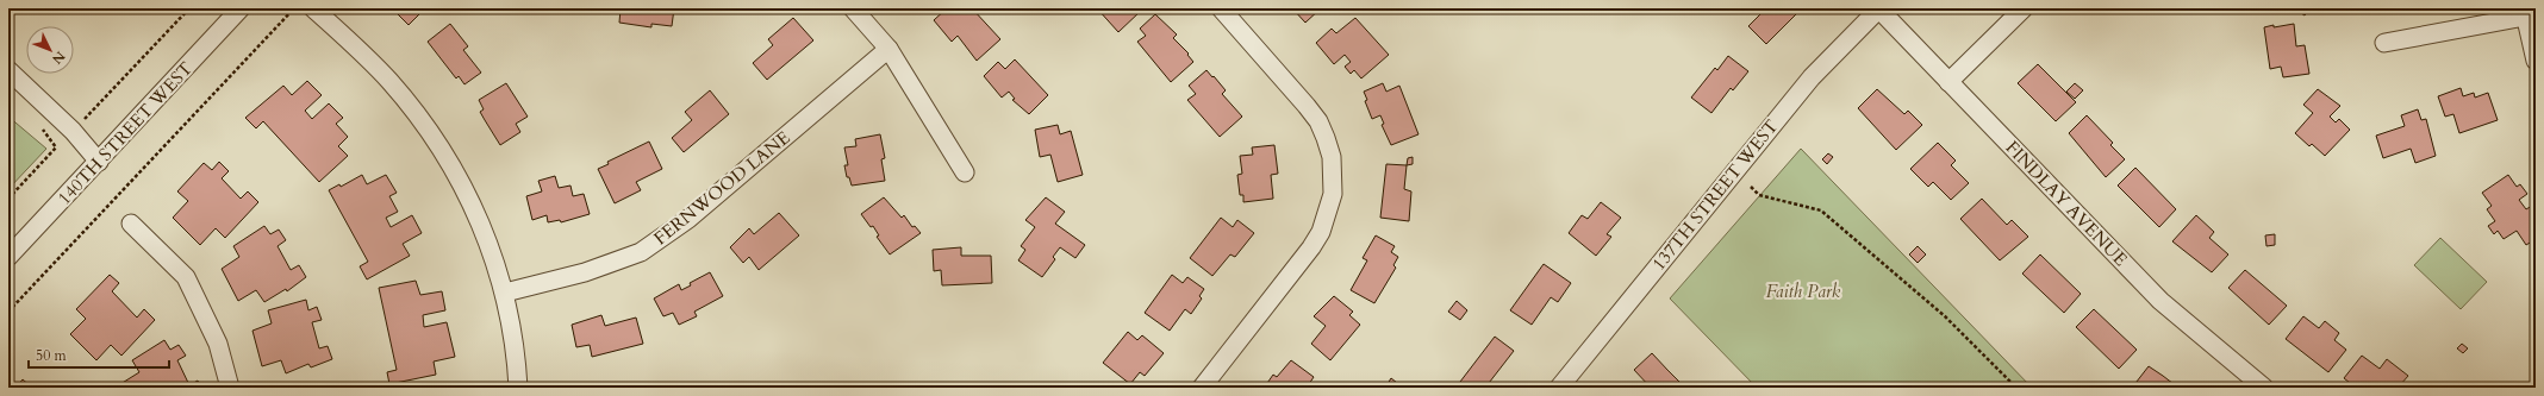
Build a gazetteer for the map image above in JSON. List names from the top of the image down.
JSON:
{
  "streets": {
    "street": [
      "140TH STREET WEST",
      "FERNWOOD LANE",
      "137TH STREET WEST",
      "FINDLAY AVENUE"
    ]
  },
  "crossings": [
    ["137TH STREET WEST", "FINDLAY AVENUE"]
  ],
  "parks": ["Faith Park"],
  "scale_bar": "50 m",
  "north": "bottom right"
}
